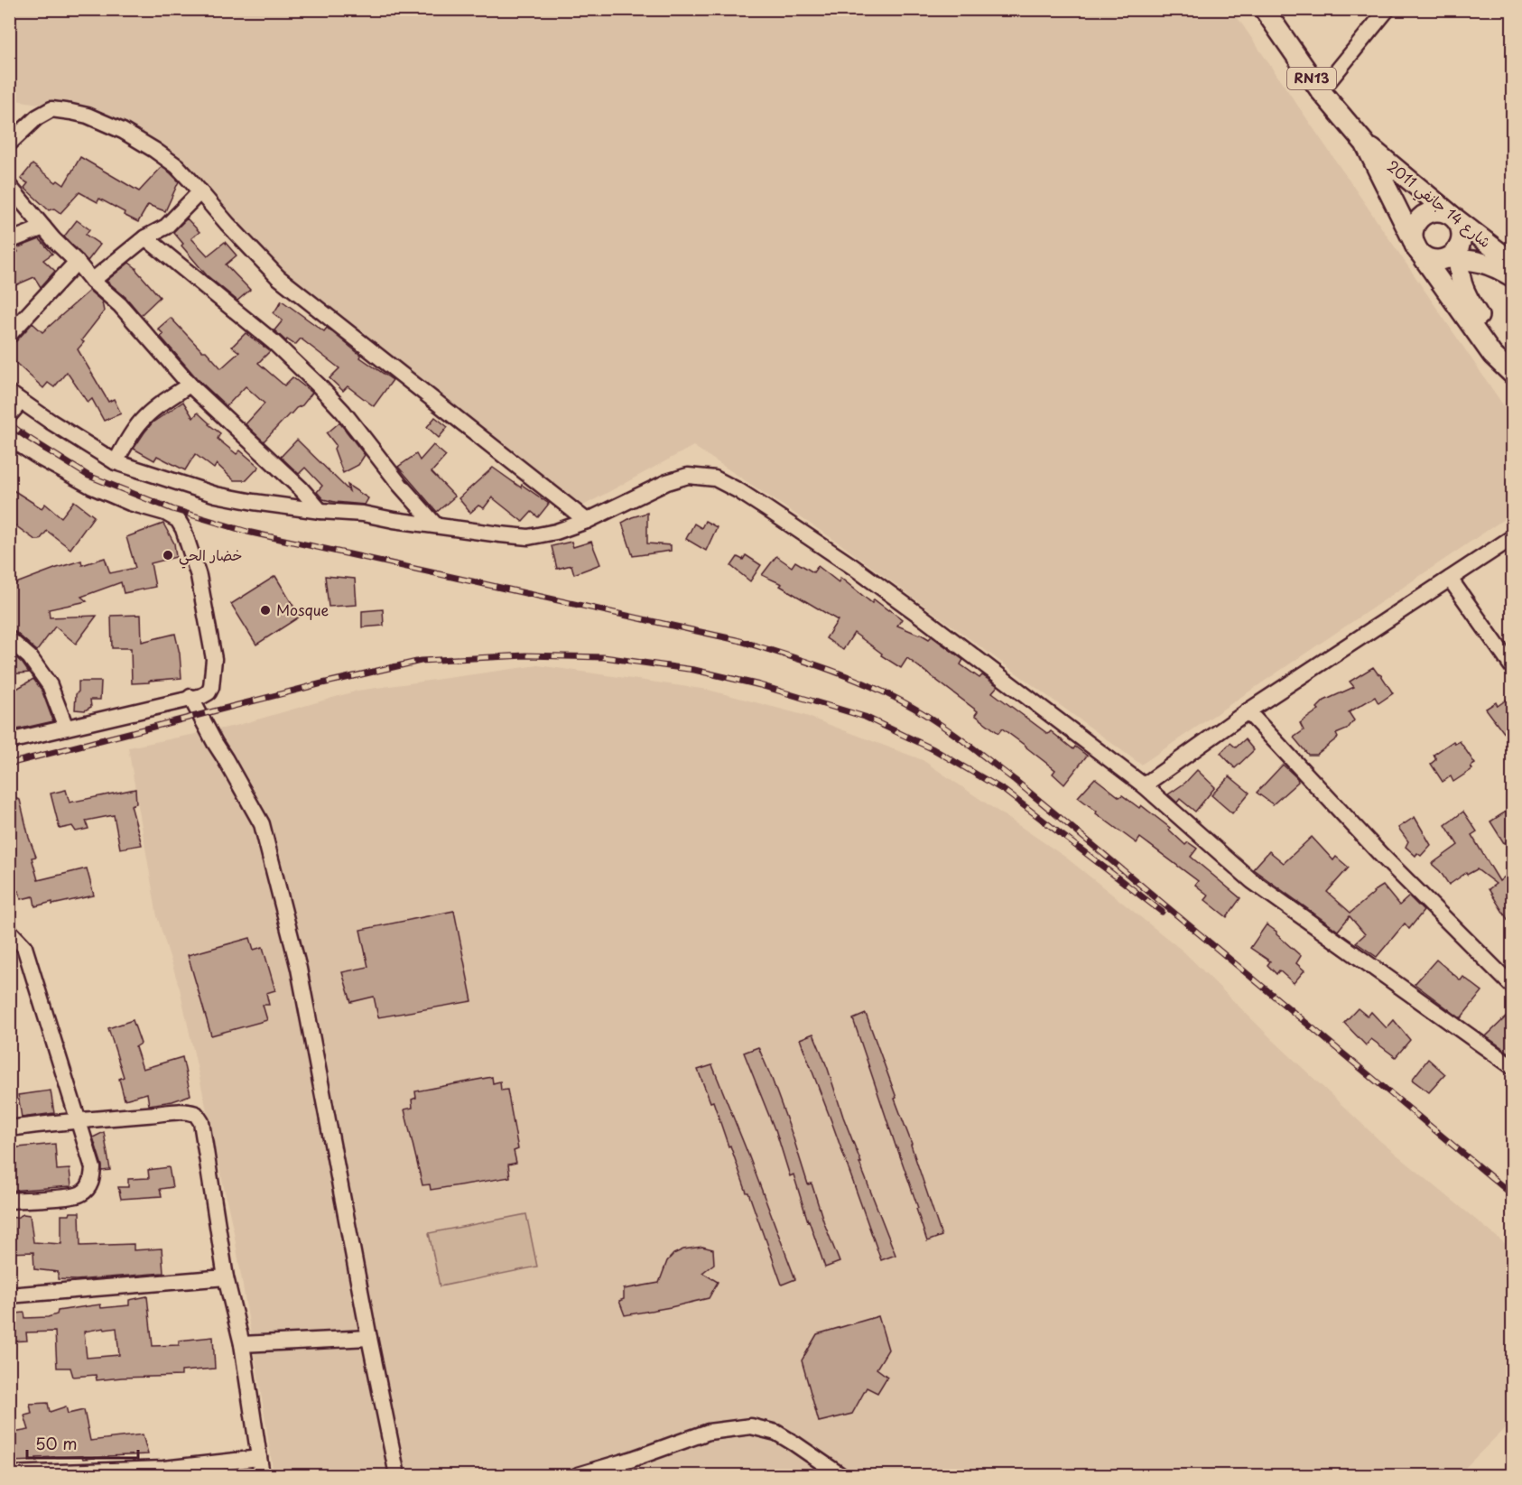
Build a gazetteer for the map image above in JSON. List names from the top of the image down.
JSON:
{
  "streets": {
    "main road": ["RN13", "شارع 14 جانفي 2011"]
  },
  "crossings": [
    ["RN13", "شارع 14 جانفي 2011"]
  ],
  "places": ["خضار الحي", "Mosque"],
  "scale_bar": "50 m"
}
